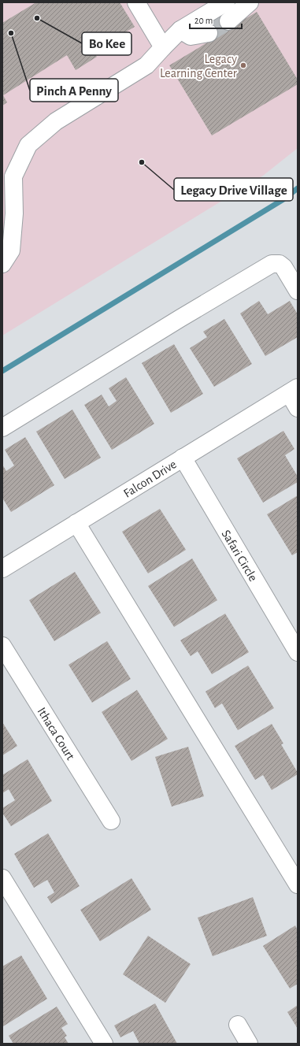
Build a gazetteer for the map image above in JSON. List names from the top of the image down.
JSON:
{
  "streets": {
    "street": ["Falcon Drive", "Safari Circle", "Ithaca Court"]
  },
  "crossings": [
    ["Falcon Drive", "Safari Circle"]
  ],
  "places": [
    "Bo Kee",
    "Pinch A Penny",
    "Legacy Learning Center",
    "Legacy Drive Village"
  ],
  "scale_bar": "20 m"
}
